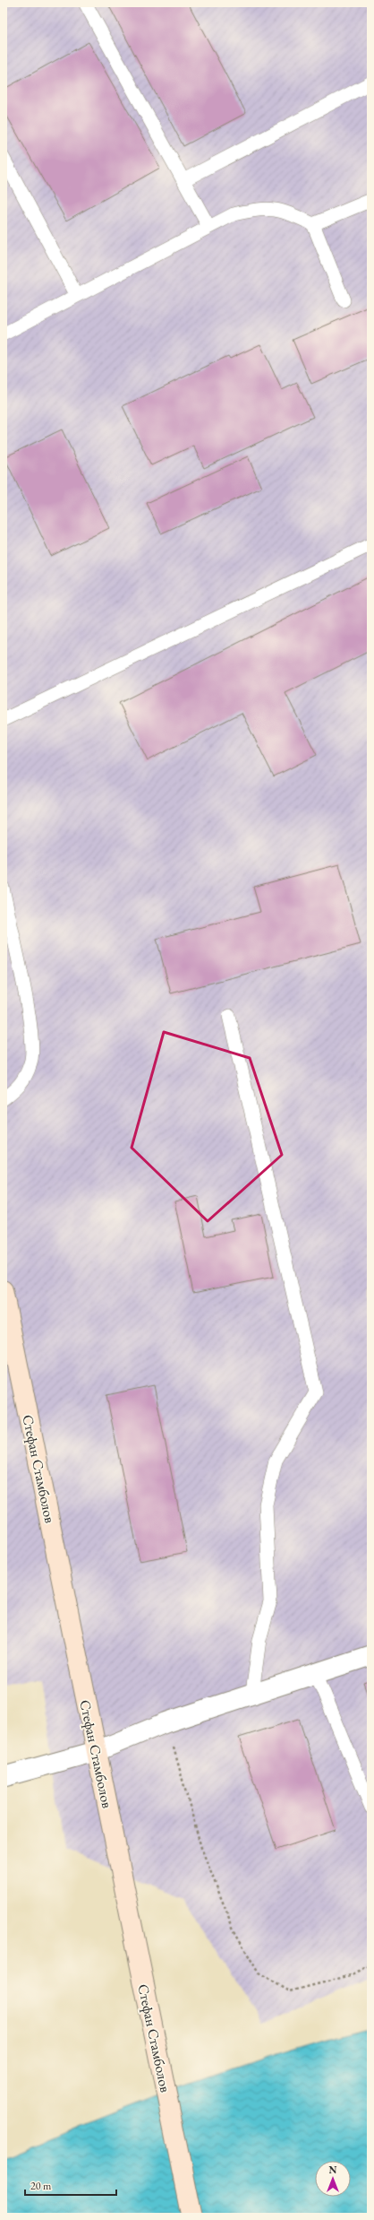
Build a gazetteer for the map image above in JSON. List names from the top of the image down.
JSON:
{
  "streets": {
    "street": ["Стефан Стамболов"]
  },
  "scale_bar": "20 m",
  "north": "top"
}
